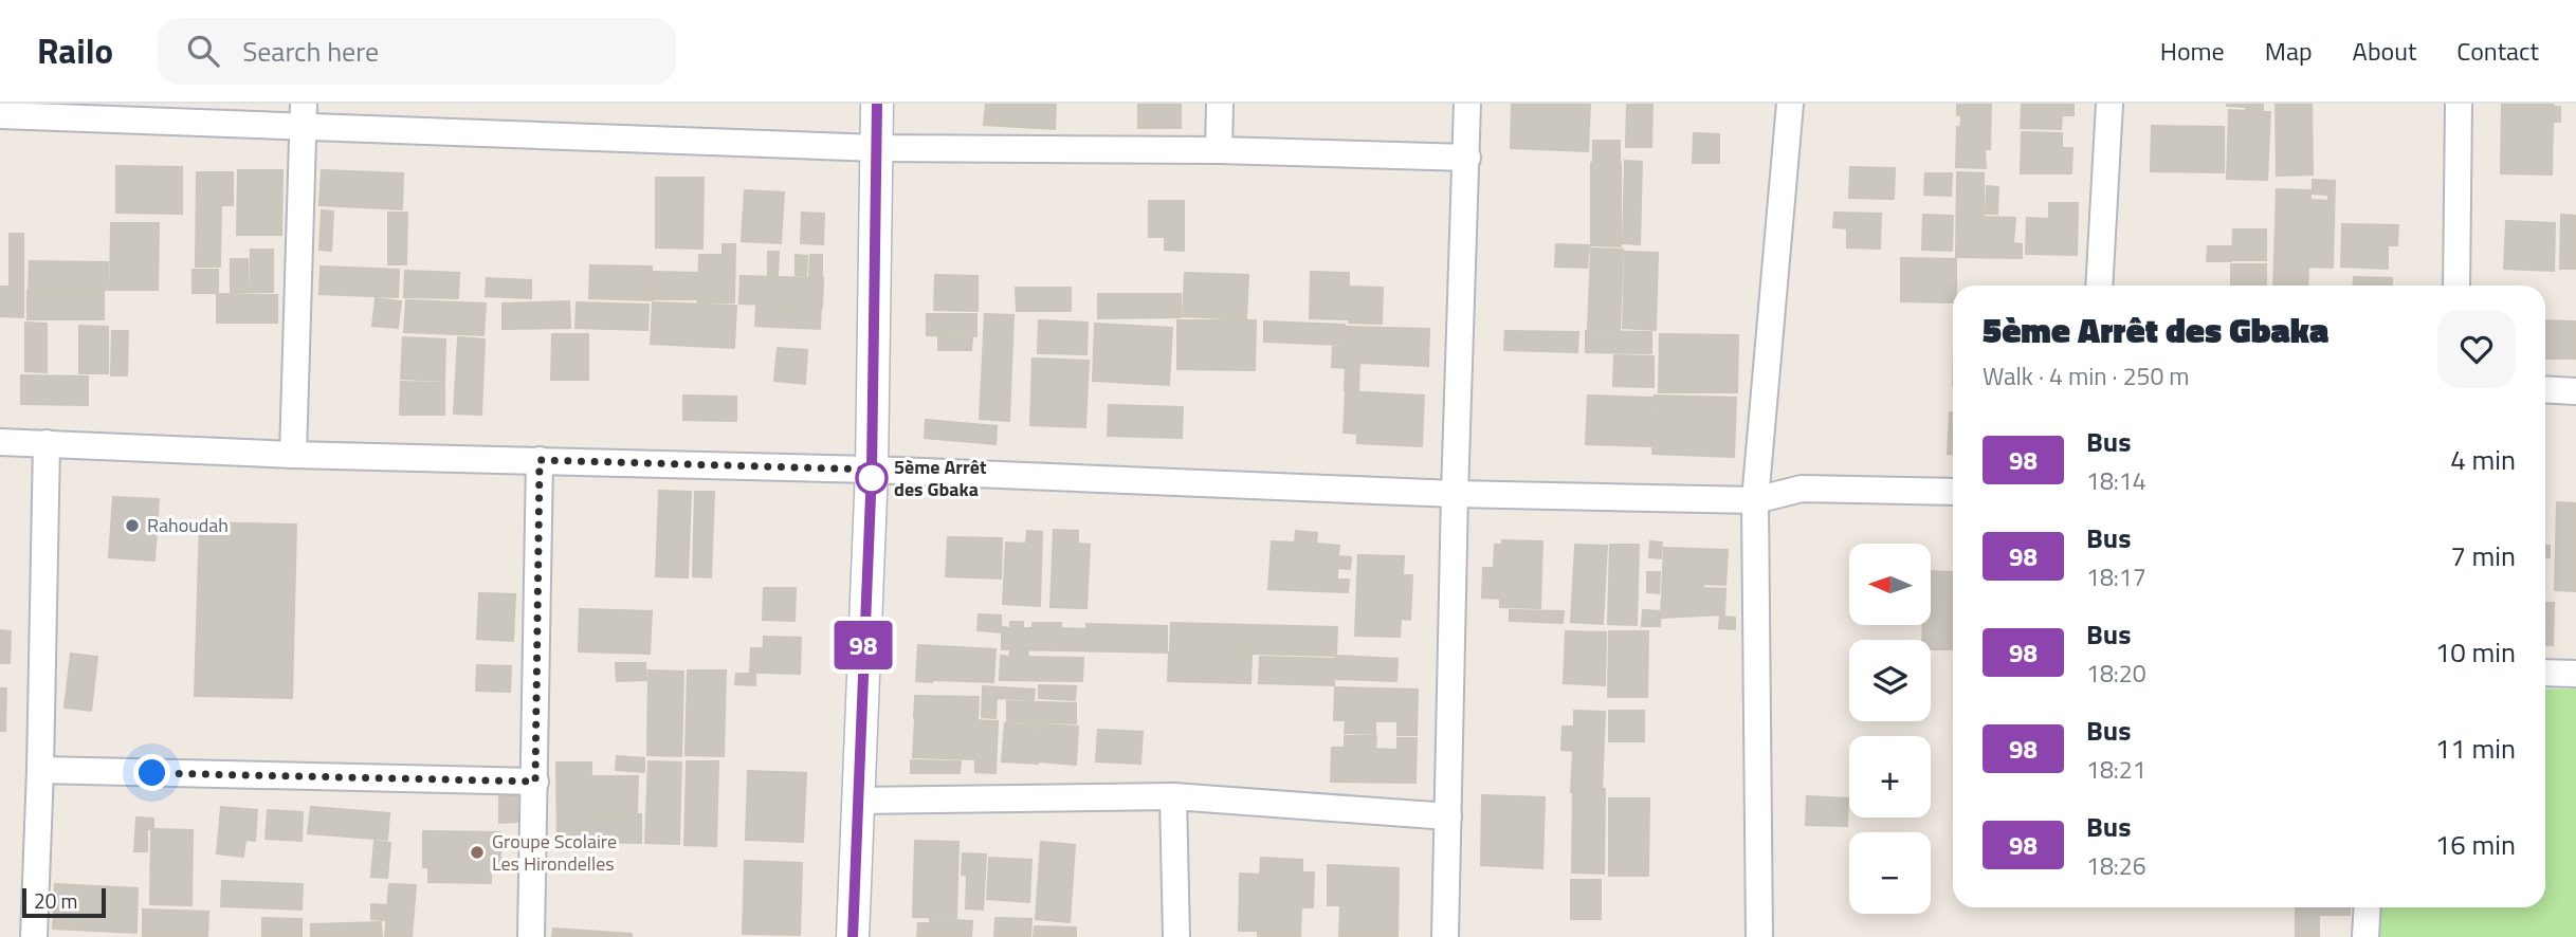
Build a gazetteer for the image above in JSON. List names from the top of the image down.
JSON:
{
  "places": ["5ème Arrêt des Gbaka", "Rahoudah", "Groupe Scolaire Les Hirondelles"],
  "lines": ["bus line 98"],
  "scale_bar": "20 m",
  "north": "left",
  "page": {
    "header": "Railo",
    "search": "Search here",
    "nav": [
      "Home",
      "Map",
      "About",
      "Contact"
    ],
    "on_map": "98",
    "heading": ["5ème Arrêt des Gbaka", "Walk · 4 min · 250 m"],
    "list": [
      {
        "mark": "98",
        "name": "Bus",
        "note": "18:14",
        "value": "4 min"
      },
      {
        "mark": "98",
        "name": "Bus",
        "note": "18:17",
        "value": "7 min"
      },
      {
        "mark": "98",
        "name": "Bus",
        "note": "18:20",
        "value": "10 min"
      },
      {
        "mark": "98",
        "name": "Bus",
        "note": "18:21",
        "value": "11 min"
      },
      {
        "mark": "98",
        "name": "Bus",
        "note": "18:26",
        "value": "16 min"
      }
    ],
    "map_buttons": ["+", "−"],
    "scale": "20 m"
  }
}
